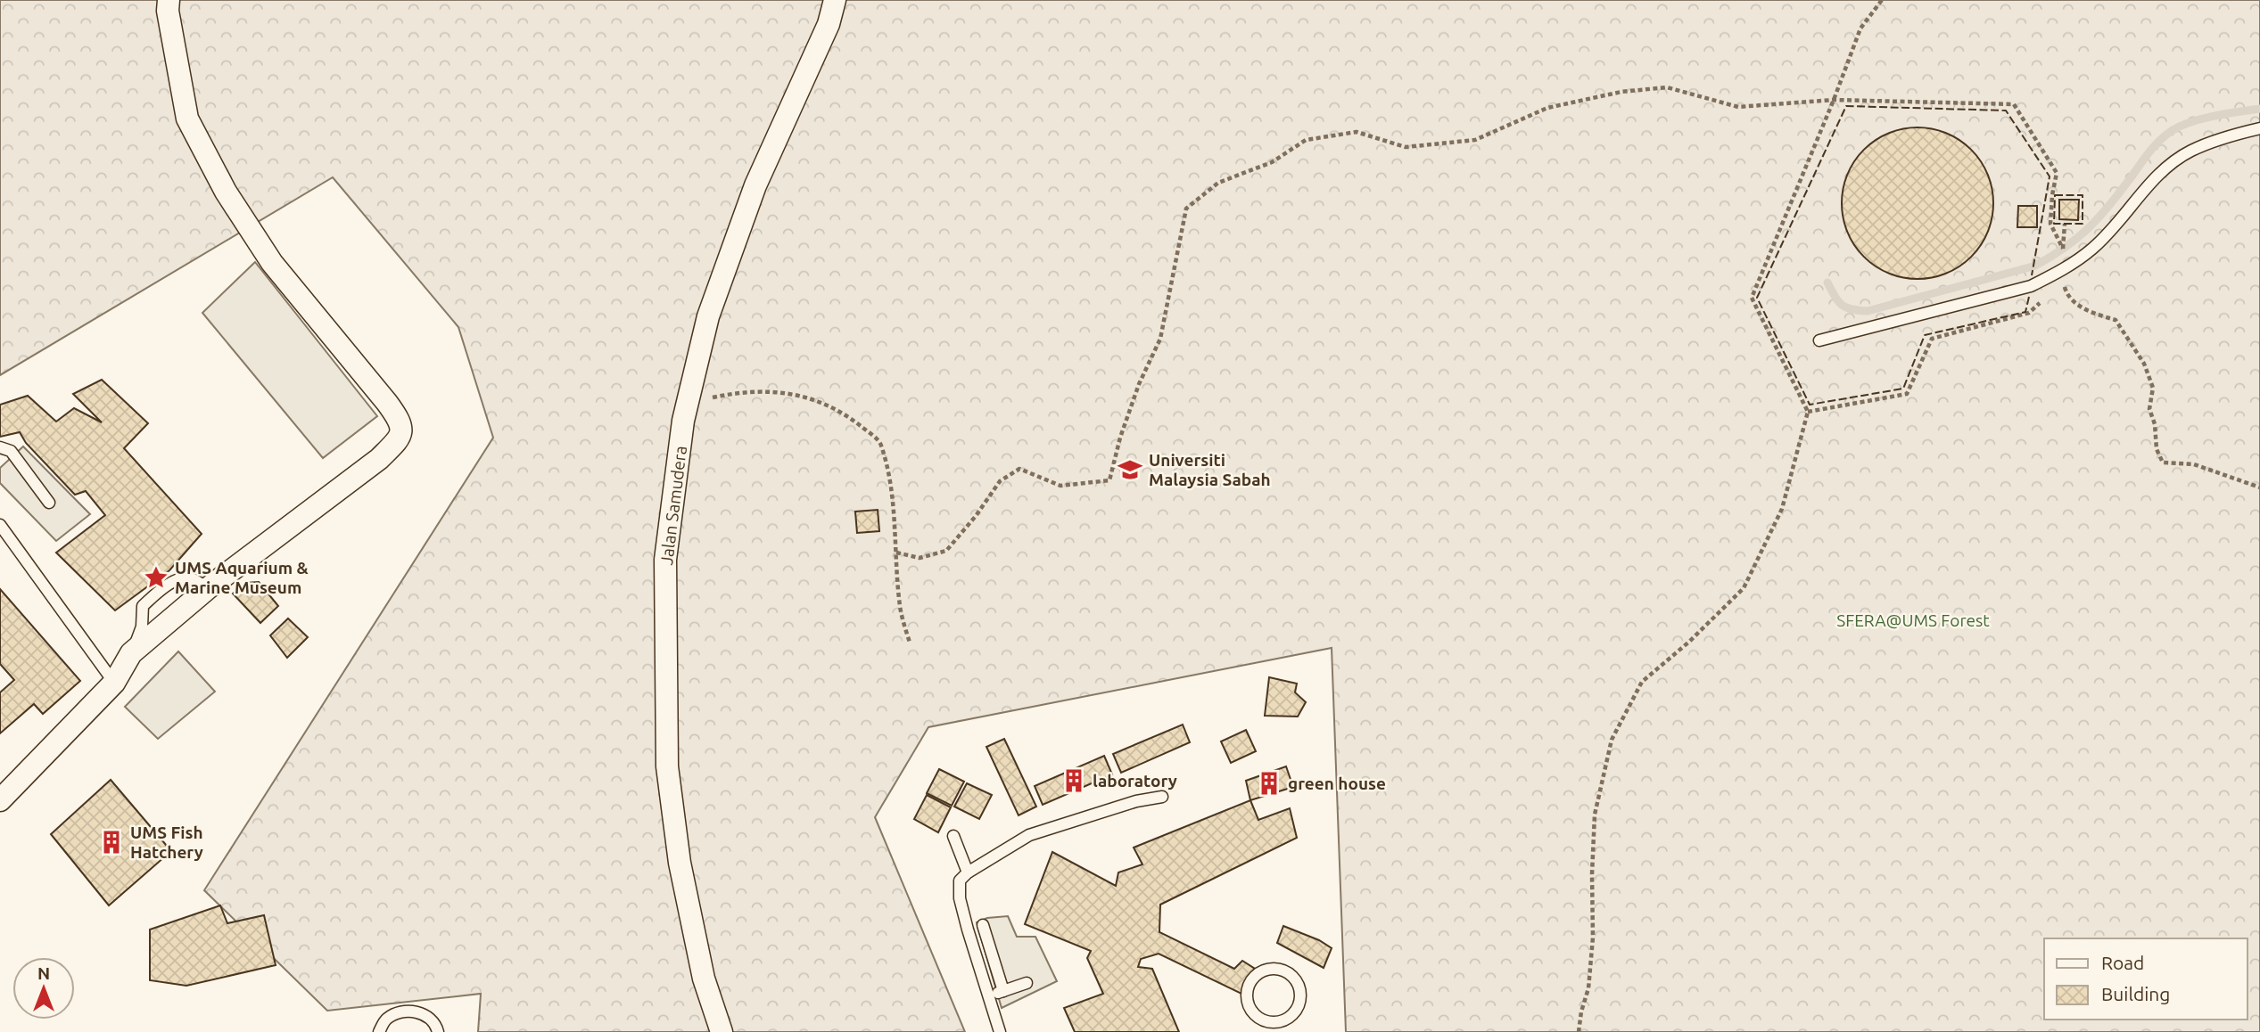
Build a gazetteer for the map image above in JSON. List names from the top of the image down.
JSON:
{
  "streets": {
    "street": ["Jalan Samudera"]
  },
  "parks": ["SFERA@UMS Forest"],
  "places": {
    "school or university": ["Universiti Malaysia Sabah"],
    "place": ["UMS Aquarium & Marine Museum"],
    "building": ["laboratory", "green house", "UMS Fish Hatchery"]
  },
  "legend": ["Road", "Building"],
  "north": "top"
}
